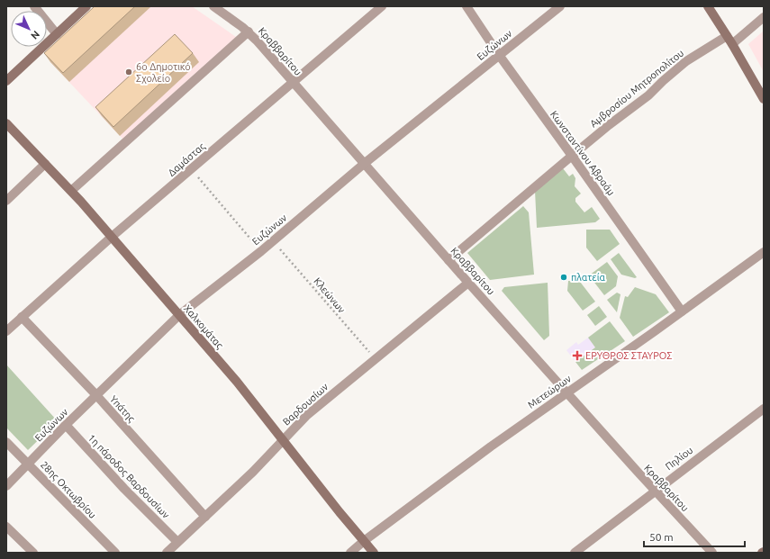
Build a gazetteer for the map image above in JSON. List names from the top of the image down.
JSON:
{
  "streets": {
    "street": [
      "Ευζώνων",
      "Κραββαρίτου",
      "Αμβροσίου Μητροπολίτου",
      "Κωνσταντίνου Αβραάμ",
      "Δαμάστας",
      "Χαλκομάτας",
      "Μετεώρων",
      "Βαρδουσίων",
      "Υπάτης",
      "Πηλίου",
      "1η πάροδος Βαρδουσίων",
      "28ης Οκτωβρίου"
    ],
    "path": ["Κλεώνων"]
  },
  "crossings": [
    ["Ευζώνων", "Κραββαρίτου"],
    ["Ευζώνων", "Κωνσταντίνου Αβραάμ"],
    ["Ευζώνων", "Κλεώνων"],
    ["Ευζώνων", "Χαλκομάτας"],
    ["Ευζώνων", "Υπάτης"],
    ["Ευζώνων", "1η πάροδος Βαρδουσίων"],
    ["Ευζώνων", "28ης Οκτωβρίου"],
    ["Κραββαρίτου", "Αμβροσίου Μητροπολίτου"],
    ["Κραββαρίτου", "Δαμάστας"],
    ["Κραββαρίτου", "Μετεώρων"],
    ["Κραββαρίτου", "Βαρδουσίων"],
    ["Κραββαρίτου", "Πηλίου"],
    ["Αμβροσίου Μητροπολίτου", "Κωνσταντίνου Αβραάμ"],
    ["Κωνσταντίνου Αβραάμ", "Μετεώρων"],
    ["Δαμάστας", "Χαλκομάτας"],
    ["Δαμάστας", "Υπάτης"],
    ["Κλεώνων", "Βαρδουσίων"],
    ["Χαλκομάτας", "Μετεώρων"],
    ["Χαλκομάτας", "Βαρδουσίων"],
    ["Βαρδουσίων", "Υπάτης"],
    ["Βαρδουσίων", "1η πάροδος Βαρδουσίων"]
  ],
  "places": {
    "other": ["6ο Δημοτικό Σχολείο", "πλατεία"],
    "health": ["ΕΡΥΘΡΟΣ ΣΤΑΥΡΟΣ"]
  },
  "scale_bar": "50 m",
  "north": "bottom right"
}
